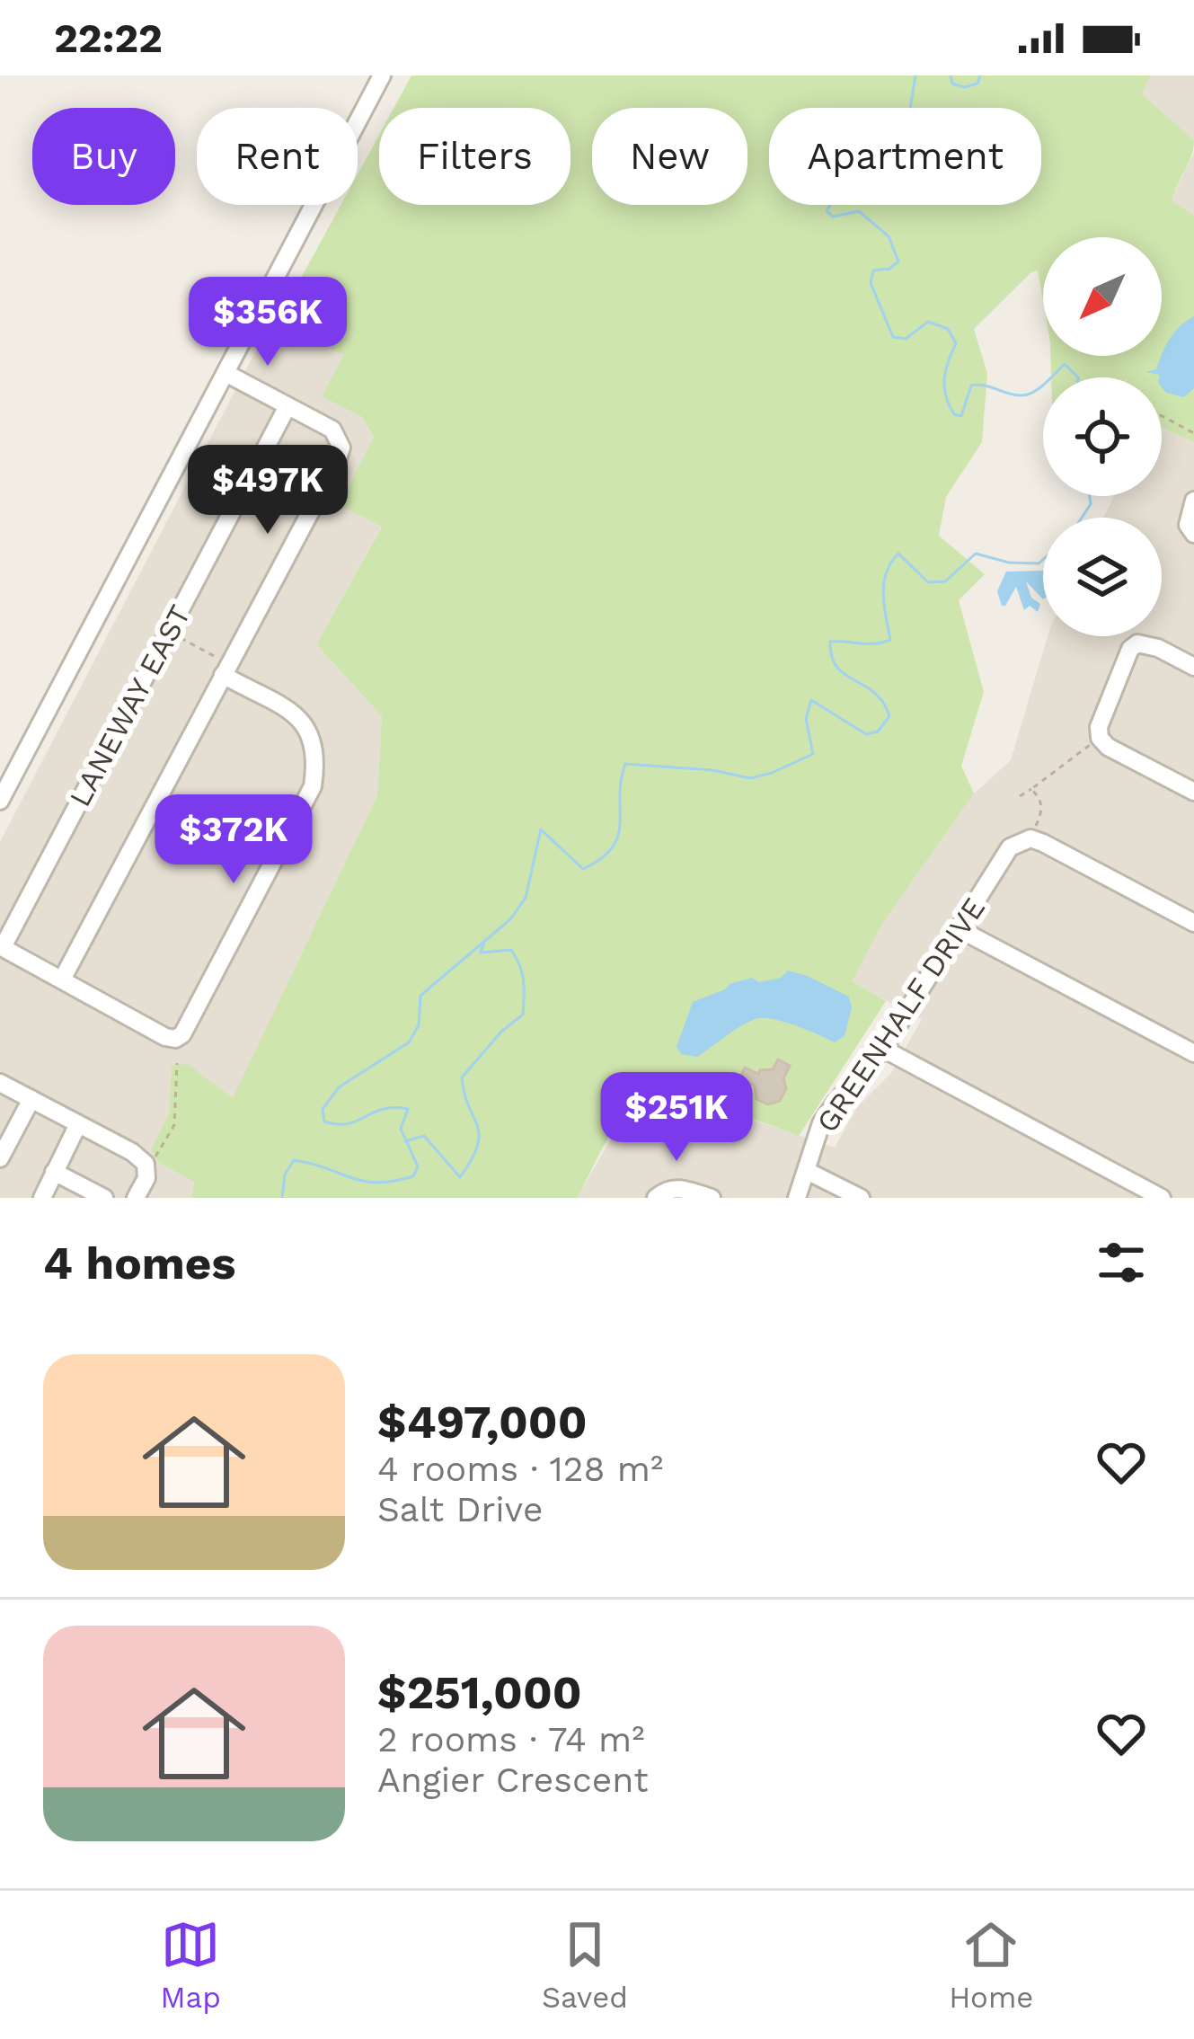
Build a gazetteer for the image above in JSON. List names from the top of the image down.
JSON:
{
  "streets": {
    "street": ["LANEWAY EAST", "GREENHALF DRIVE"]
  },
  "north": "bottom left",
  "page": {
    "status": "22:22",
    "chip": [
      "Buy",
      "Rent",
      "Filters",
      "New",
      "Apartment"
    ],
    "price": [
      "$356K",
      "$497K",
      "$372K",
      "$251K"
    ],
    "heading": "4 homes",
    "list": [
      {
        "name": "$497,000",
        "note": "4 rooms · 128 m² · Salt Drive"
      },
      {
        "name": "$251,000",
        "note": "2 rooms · 74 m² · Angier Crescent"
      }
    ],
    "tabs": ["Map", "Saved", "Home"]
  }
}
